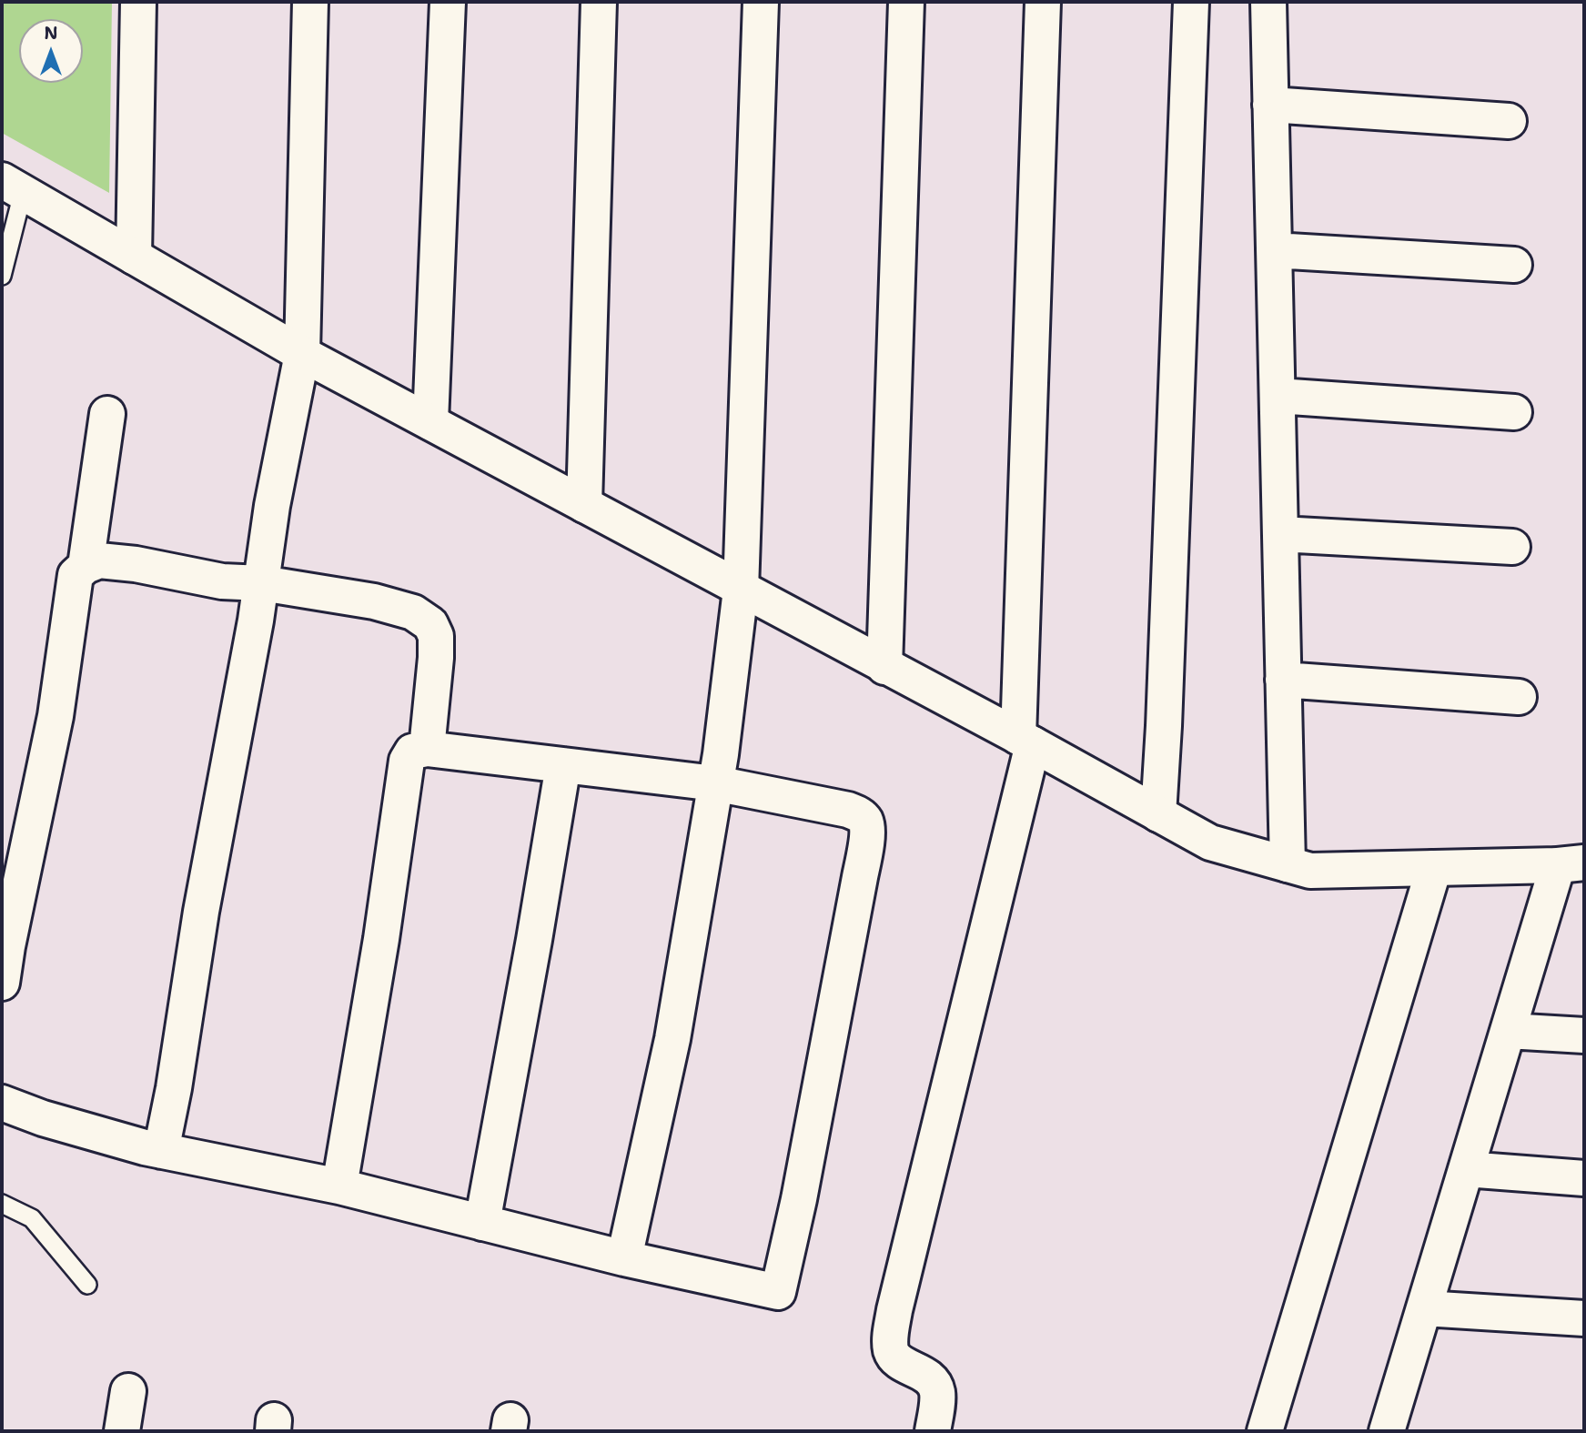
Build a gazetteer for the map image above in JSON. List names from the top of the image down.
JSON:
{
  "north": "top"
}
